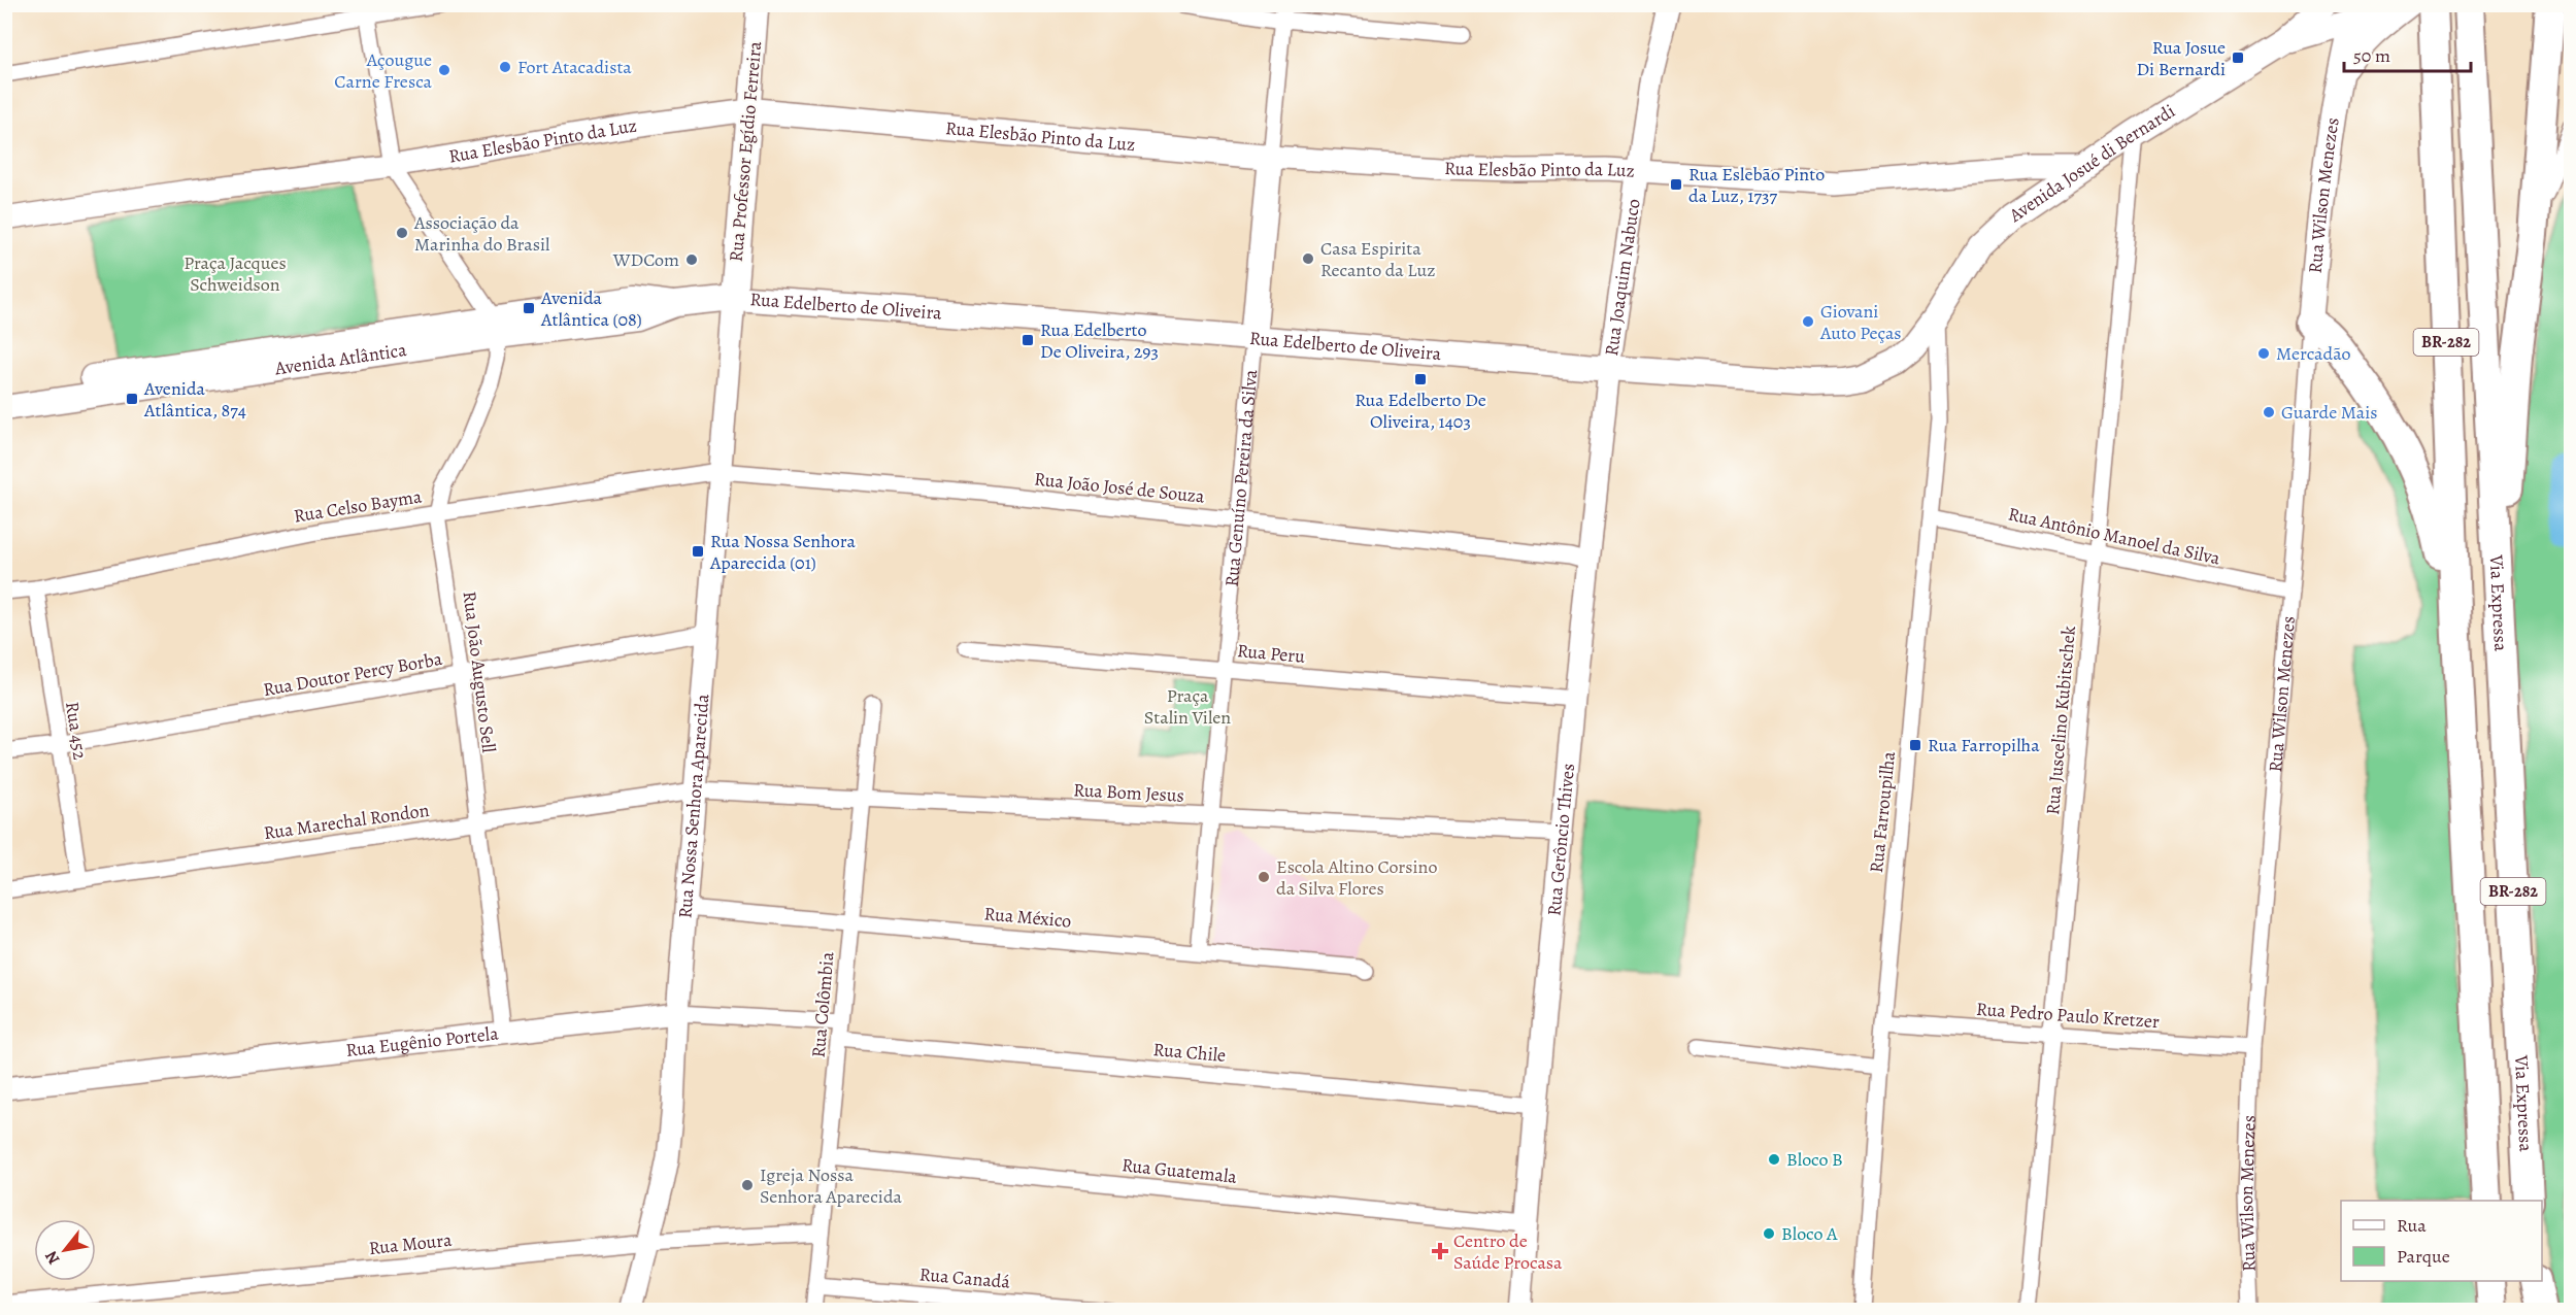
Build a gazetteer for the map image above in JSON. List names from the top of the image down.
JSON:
{
  "streets": {
    "highway": ["BR-282", "Via Expressa"],
    "main road": [
      "Rua Elesbão Pinto da Luz",
      "Rua Professor Egídio Ferreira",
      "Avenida Josué di Bernardi",
      "Rua Wilson Menezes",
      "Rua Joaquim Nabuco",
      "Rua Edelberto de Oliveira",
      "Avenida Atlântica",
      "Rua Genuíno Pereira da Silva",
      "Rua Nossa Senhora Aparecida",
      "Rua Gerôncio Thives",
      "Rua Eugênio Portela"
    ],
    "street": [
      "Rua João José de Souza",
      "Rua Celso Bayma",
      "Rua Antônio Manoel da Silva",
      "Rua Peru",
      "Rua João Augusto Sell",
      "Rua Doutor Percy Borba",
      "Rua Juscelino Kubitschek",
      "Rua 452",
      "Rua Bom Jesus",
      "Rua Farroupilha",
      "Rua Marechal Rondon",
      "Rua México",
      "Rua Colômbia",
      "Rua Pedro Paulo Kretzer",
      "Rua Chile",
      "Rua Guatemala",
      "Rua Moura",
      "Rua Canadá"
    ]
  },
  "crossings": [
    ["Rua Elesbão Pinto da Luz", "Rua Professor Egídio Ferreira"],
    ["Rua Elesbão Pinto da Luz", "Avenida Josué di Bernardi"],
    ["Rua Elesbão Pinto da Luz", "Rua Joaquim Nabuco"],
    ["Rua Elesbão Pinto da Luz", "Rua Genuíno Pereira da Silva"],
    ["Rua Professor Egídio Ferreira", "Rua Edelberto de Oliveira"],
    ["Rua Professor Egídio Ferreira", "Avenida Atlântica"],
    ["Rua Professor Egídio Ferreira", "Rua Nossa Senhora Aparecida"],
    ["Avenida Josué di Bernardi", "Rua Wilson Menezes"],
    ["Avenida Josué di Bernardi", "Rua Edelberto de Oliveira"],
    ["Avenida Josué di Bernardi", "Rua Juscelino Kubitschek"],
    ["Avenida Josué di Bernardi", "Rua Farroupilha"],
    ["Rua Wilson Menezes", "Rua Antônio Manoel da Silva"],
    ["Rua Wilson Menezes", "Rua Pedro Paulo Kretzer"],
    ["Rua Joaquim Nabuco", "Rua Edelberto de Oliveira"],
    ["Rua Joaquim Nabuco", "Rua Gerôncio Thives"],
    ["Rua Edelberto de Oliveira", "Avenida Atlântica"],
    ["Rua Edelberto de Oliveira", "Rua Genuíno Pereira da Silva"],
    ["Rua Edelberto de Oliveira", "Rua Nossa Senhora Aparecida"],
    ["Rua Edelberto de Oliveira", "Rua Farroupilha"],
    ["Rua Edelberto de Oliveira", "Rua Gerôncio Thives"],
    ["Avenida Atlântica", "Rua João Augusto Sell"],
    ["Avenida Atlântica", "Rua Nossa Senhora Aparecida"],
    ["Rua Genuíno Pereira da Silva", "Rua João José de Souza"],
    ["Rua Genuíno Pereira da Silva", "Rua Peru"],
    ["Rua Genuíno Pereira da Silva", "Rua Bom Jesus"],
    ["Rua Genuíno Pereira da Silva", "Rua México"],
    ["Rua João José de Souza", "Rua Celso Bayma"],
    ["Rua João José de Souza", "Rua Nossa Senhora Aparecida"],
    ["Rua João José de Souza", "Rua Gerôncio Thives"],
    ["Rua Celso Bayma", "Rua João Augusto Sell"],
    ["Rua Celso Bayma", "Rua 452"],
    ["Rua Celso Bayma", "Rua Nossa Senhora Aparecida"],
    ["Rua Antônio Manoel da Silva", "Rua Juscelino Kubitschek"],
    ["Rua Antônio Manoel da Silva", "Rua Farroupilha"],
    ["Rua Peru", "Rua Gerôncio Thives"],
    ["Rua João Augusto Sell", "Rua Doutor Percy Borba"],
    ["Rua João Augusto Sell", "Rua Marechal Rondon"],
    ["Rua João Augusto Sell", "Rua Eugênio Portela"],
    ["Rua Doutor Percy Borba", "Rua 452"],
    ["Rua Doutor Percy Borba", "Rua Nossa Senhora Aparecida"],
    ["Rua Juscelino Kubitschek", "Rua Pedro Paulo Kretzer"],
    ["Rua 452", "Rua Marechal Rondon"],
    ["Rua Bom Jesus", "Rua Nossa Senhora Aparecida"],
    ["Rua Bom Jesus", "Rua Marechal Rondon"],
    ["Rua Bom Jesus", "Rua Gerôncio Thives"],
    ["Rua Bom Jesus", "Rua Colômbia"],
    ["Rua Nossa Senhora Aparecida", "Rua Marechal Rondon"],
    ["Rua Nossa Senhora Aparecida", "Rua México"],
    ["Rua Nossa Senhora Aparecida", "Rua Eugênio Portela"],
    ["Rua Nossa Senhora Aparecida", "Rua Moura"],
    ["Rua Farroupilha", "Rua Pedro Paulo Kretzer"],
    ["Rua Gerôncio Thives", "Rua Chile"],
    ["Rua Gerôncio Thives", "Rua Guatemala"],
    ["Rua México", "Rua Colômbia"],
    ["Rua Colômbia", "Rua Eugênio Portela"],
    ["Rua Colômbia", "Rua Chile"],
    ["Rua Colômbia", "Rua Guatemala"],
    ["Rua Colômbia", "Rua Moura"],
    ["Rua Colômbia", "Rua Canadá"]
  ],
  "parks": ["Praça Jacques Schweidson", "Praça Stalin Vilen"],
  "places": {
    "transit": [
      "Rua Josue Di Bernardi",
      "Rua Eslebão Pinto da Luz, 1737",
      "Avenida Atlântica (08)",
      "Rua Edelberto De Oliveira, 293",
      "Rua Edelberto De Oliveira, 1403",
      "Avenida Atlântica, 874",
      "Rua Nossa Senhora Aparecida (01)",
      "Rua Farropilha"
    ],
    "other": [
      "Fort Atacadista",
      "Açougue Carne Fresca",
      "Associação da Marinha do Brasil",
      "Casa Espirita Recanto da Luz",
      "WDCom",
      "Giovani Auto Peças",
      "Mercadão",
      "Guarde Mais",
      "Escola Altino Corsino da Silva Flores",
      "Bloco B",
      "Igreja Nossa Senhora Aparecida",
      "Bloco A"
    ],
    "health": ["Centro de Saúde Procasa"]
  },
  "legend": ["Rua", "Parque"],
  "scale_bar": "50 m",
  "north": "bottom left"
}
